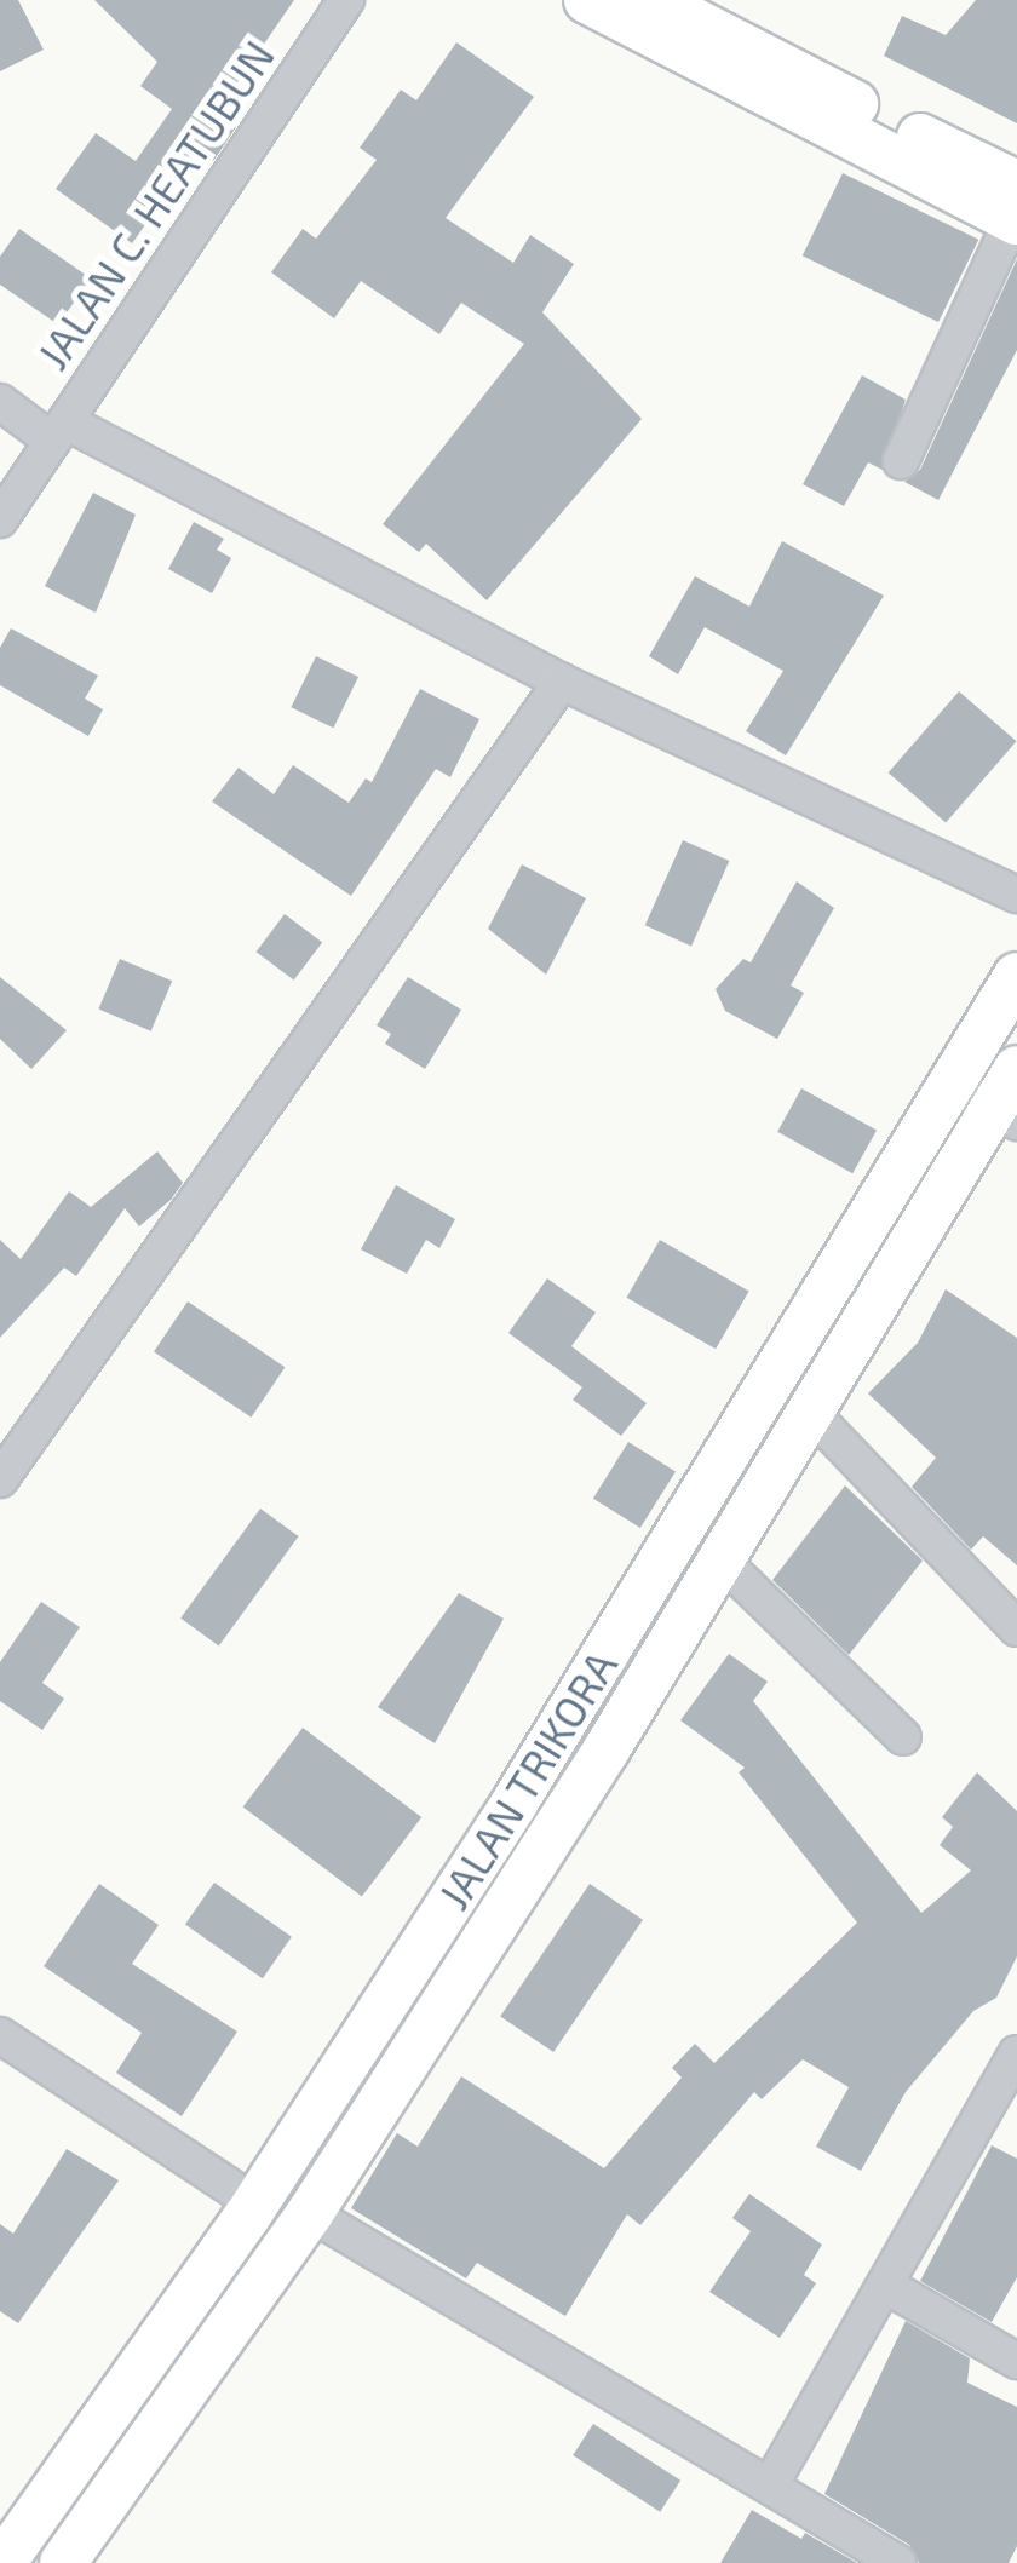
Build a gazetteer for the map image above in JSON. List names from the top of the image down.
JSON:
{
  "streets": {
    "main road": ["JALAN TRIKORA"],
    "street": ["JALAN C. HEATUBUN"]
  }
}
